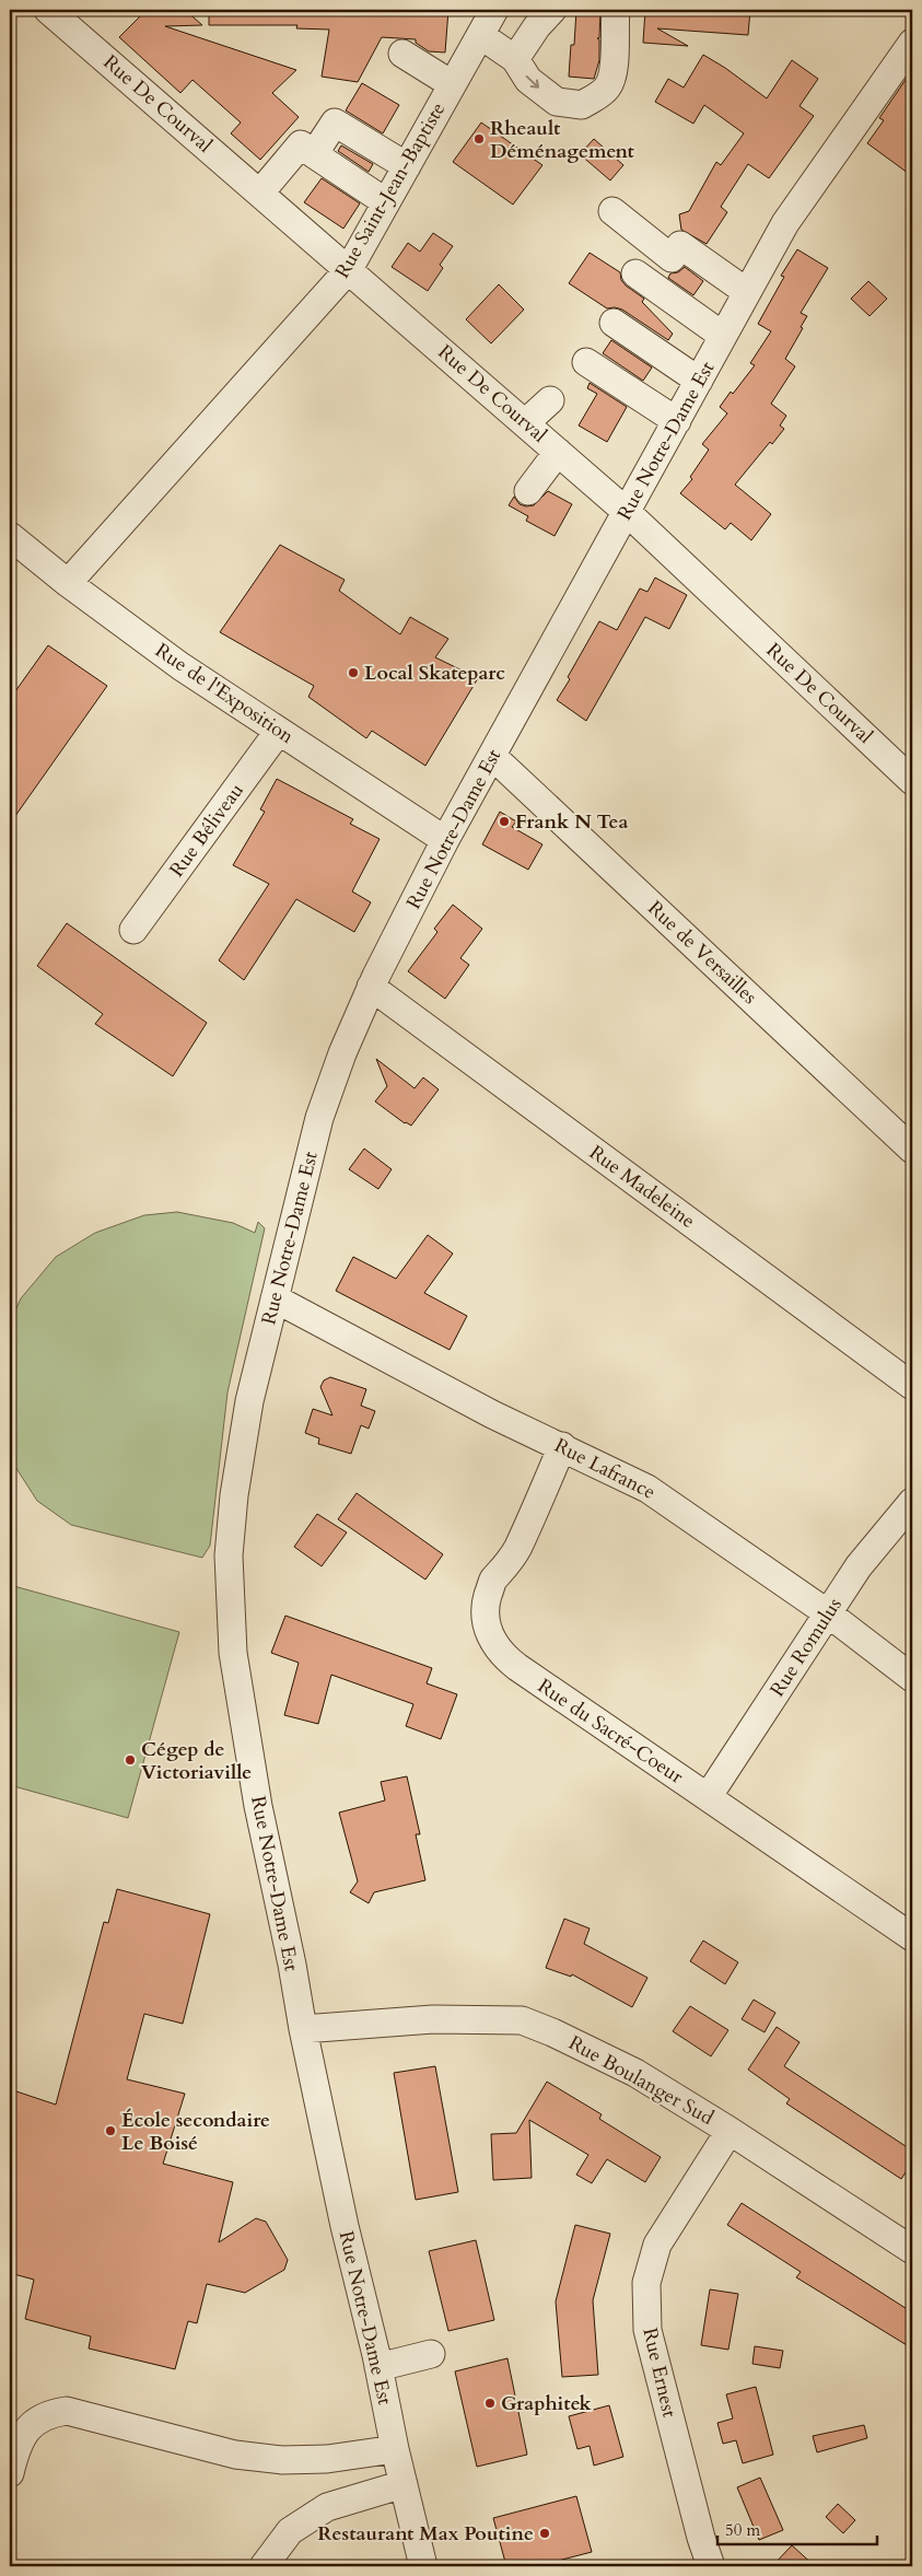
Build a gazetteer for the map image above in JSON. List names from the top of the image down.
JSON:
{
  "streets": {
    "street": [
      "Rue De Courval",
      "Rue Saint-Jean-Baptiste",
      "Rue Notre-Dame Est",
      "Rue de l'Exposition",
      "Rue Béliveau",
      "Rue de Versailles",
      "Rue Madeleine",
      "Rue Lafrance",
      "Rue Romulus",
      "Rue du Sacré-Coeur",
      "Rue Boulanger Sud",
      "Rue Ernest"
    ]
  },
  "crossings": [
    ["Rue De Courval", "Rue Saint-Jean-Baptiste"],
    ["Rue De Courval", "Rue Notre-Dame Est"],
    ["Rue Saint-Jean-Baptiste", "Rue de l'Exposition"],
    ["Rue Notre-Dame Est", "Rue de l'Exposition"],
    ["Rue Notre-Dame Est", "Rue de Versailles"],
    ["Rue Notre-Dame Est", "Rue Madeleine"],
    ["Rue Notre-Dame Est", "Rue Lafrance"],
    ["Rue Notre-Dame Est", "Rue Boulanger Sud"],
    ["Rue de l'Exposition", "Rue Béliveau"],
    ["Rue Lafrance", "Rue Romulus"],
    ["Rue Lafrance", "Rue du Sacré-Coeur"],
    ["Rue Romulus", "Rue du Sacré-Coeur"],
    ["Rue Boulanger Sud", "Rue Ernest"]
  ],
  "places": [
    "Rheault Déménagement",
    "Local Skateparc",
    "Frank N Tea",
    "Cégep de Victoriaville",
    "École secondaire Le Boisé",
    "Graphitek",
    "Restaurant Max Poutine"
  ],
  "scale_bar": "50 m"
}
